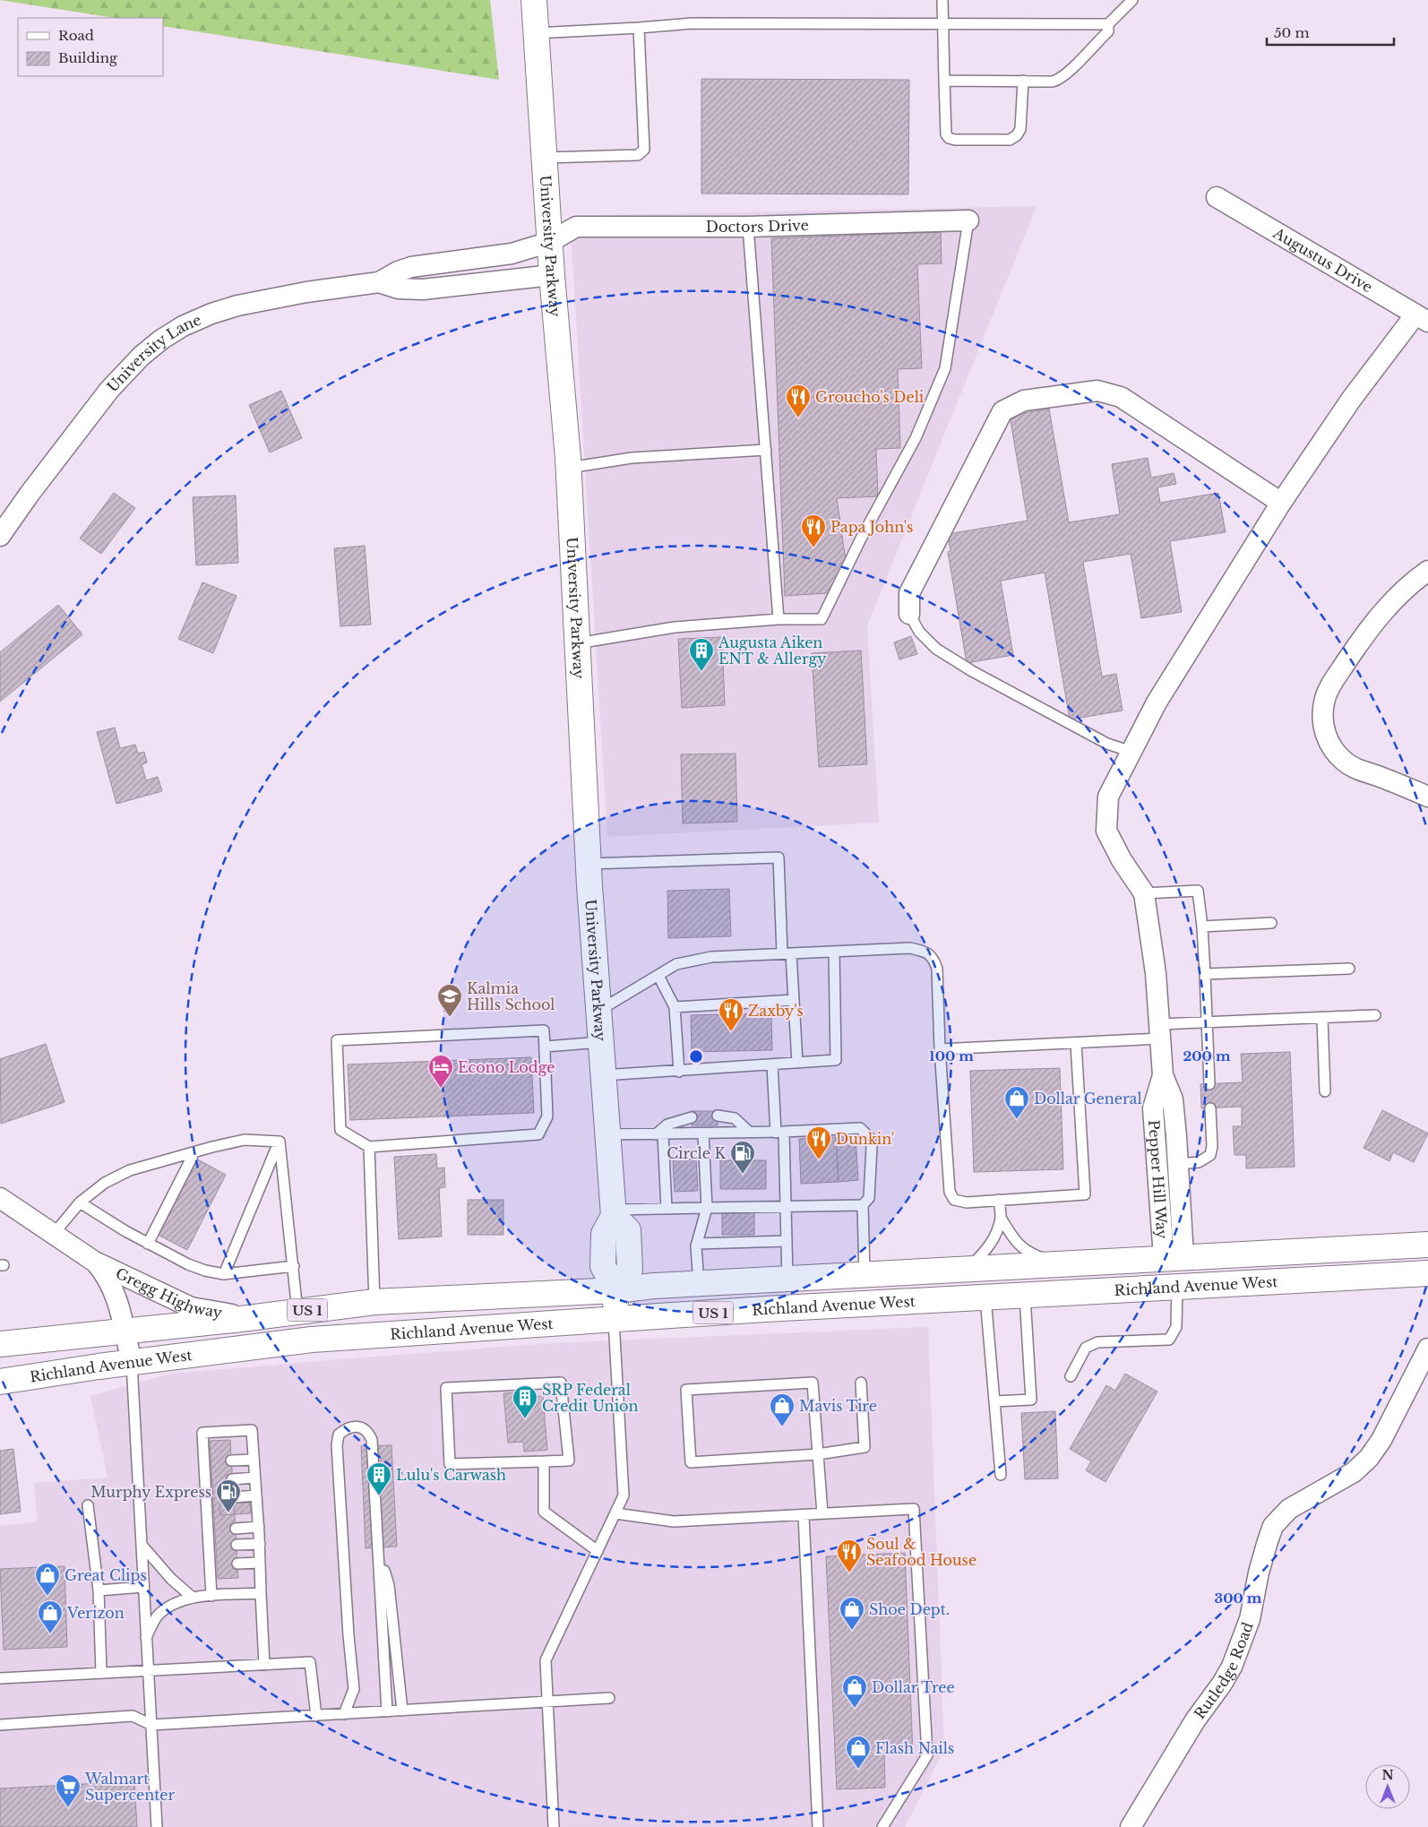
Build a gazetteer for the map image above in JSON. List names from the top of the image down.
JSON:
{
  "streets": {
    "main road": ["University Parkway", "Richland Avenue West", "US 1"],
    "street": [
      "Doctors Drive",
      "Augustus Drive",
      "University Lane",
      "Pepper Hill Way",
      "Gregg Highway",
      "Rutledge Road"
    ]
  },
  "crossings": [
    ["Doctors Drive", "University Parkway"],
    ["Doctors Drive", "University Lane"],
    ["University Parkway", "University Lane"],
    ["Pepper Hill Way", "Richland Avenue West"],
    ["Richland Avenue West", "Gregg Highway"]
  ],
  "places": {
    "restaurant": [
      "Groucho's Deli",
      "Papa John's",
      "Zaxby's",
      "Dunkin'",
      "Soul & Seafood House"
    ],
    "building": ["Augusta Aiken ENT & Allergy", "SRP Federal Credit Union", "Lulu's Carwash"],
    "school or university": ["Kalmia Hills School"],
    "hotel": ["Econo Lodge"],
    "shop": [
      "Dollar General",
      "Mavis Tire",
      "Great Clips",
      "Shoe Dept.",
      "Verizon",
      "Dollar Tree",
      "Flash Nails"
    ],
    "fuel station": ["Circle K", "Murphy Express"],
    "supermarket": ["Walmart Supercenter"]
  },
  "legend": ["Road", "Building"],
  "scale_bar": "50 m",
  "north": "top",
  "rings": ["100 m", "200 m", "300 m"]
}
